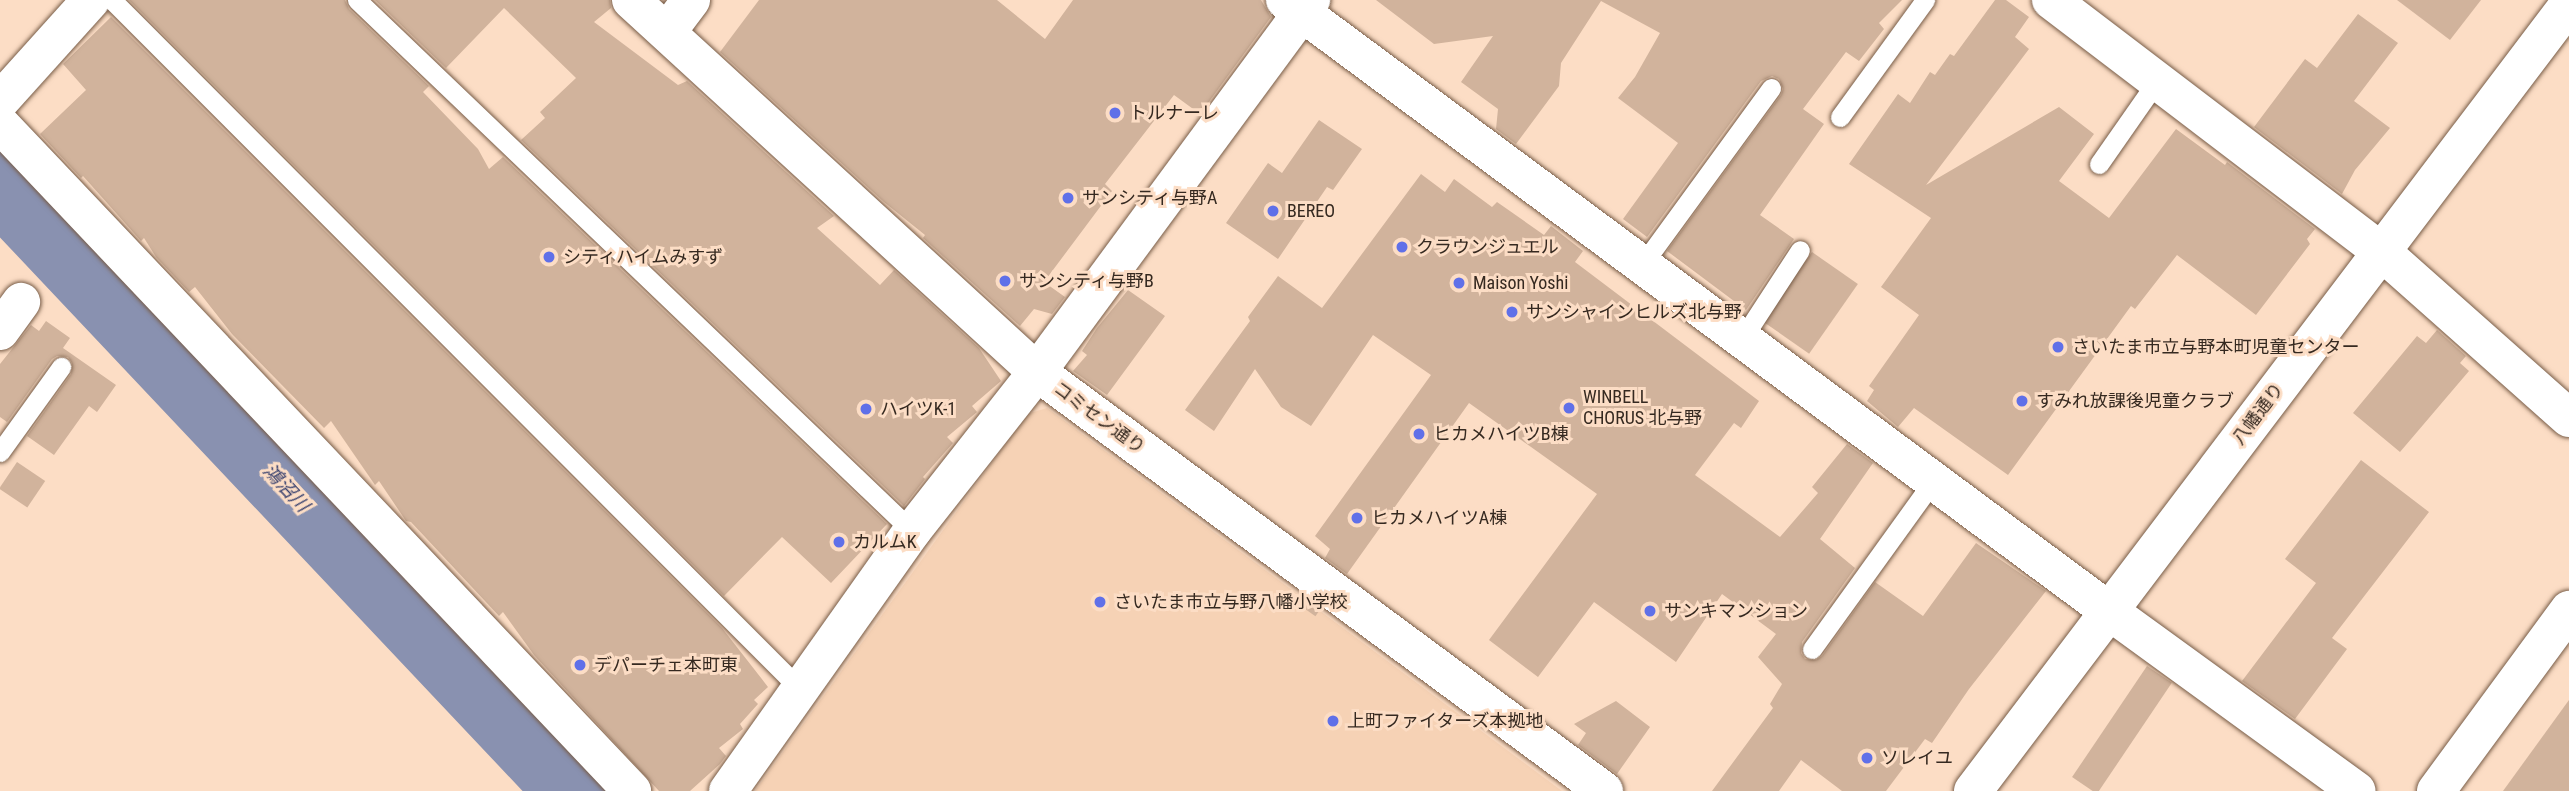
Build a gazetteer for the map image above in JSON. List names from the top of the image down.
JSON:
{
  "streets": {
    "street": ["八幡通り", "コミセン通り"]
  },
  "water": ["鴻沼川"],
  "places": [
    "トルナーレ",
    "サンシティ与野A",
    "BEREO",
    "クラウンジュエル",
    "シティハイムみすず",
    "サンシティ与野B",
    "Maison Yoshi",
    "サンシャインヒルズ北与野",
    "さいたま市立与野本町児童センター",
    "すみれ放課後児童クラブ",
    "WINBELL CHORUS 北与野",
    "ハイツK-1",
    "ヒカメハイツB棟",
    "ヒカメハイツA棟",
    "カルムK",
    "さいたま市立与野八幡小学校",
    "サンキマンション",
    "デパーチェ本町東",
    "上町ファイターズ本拠地",
    "ソレイユ"
  ]
}
